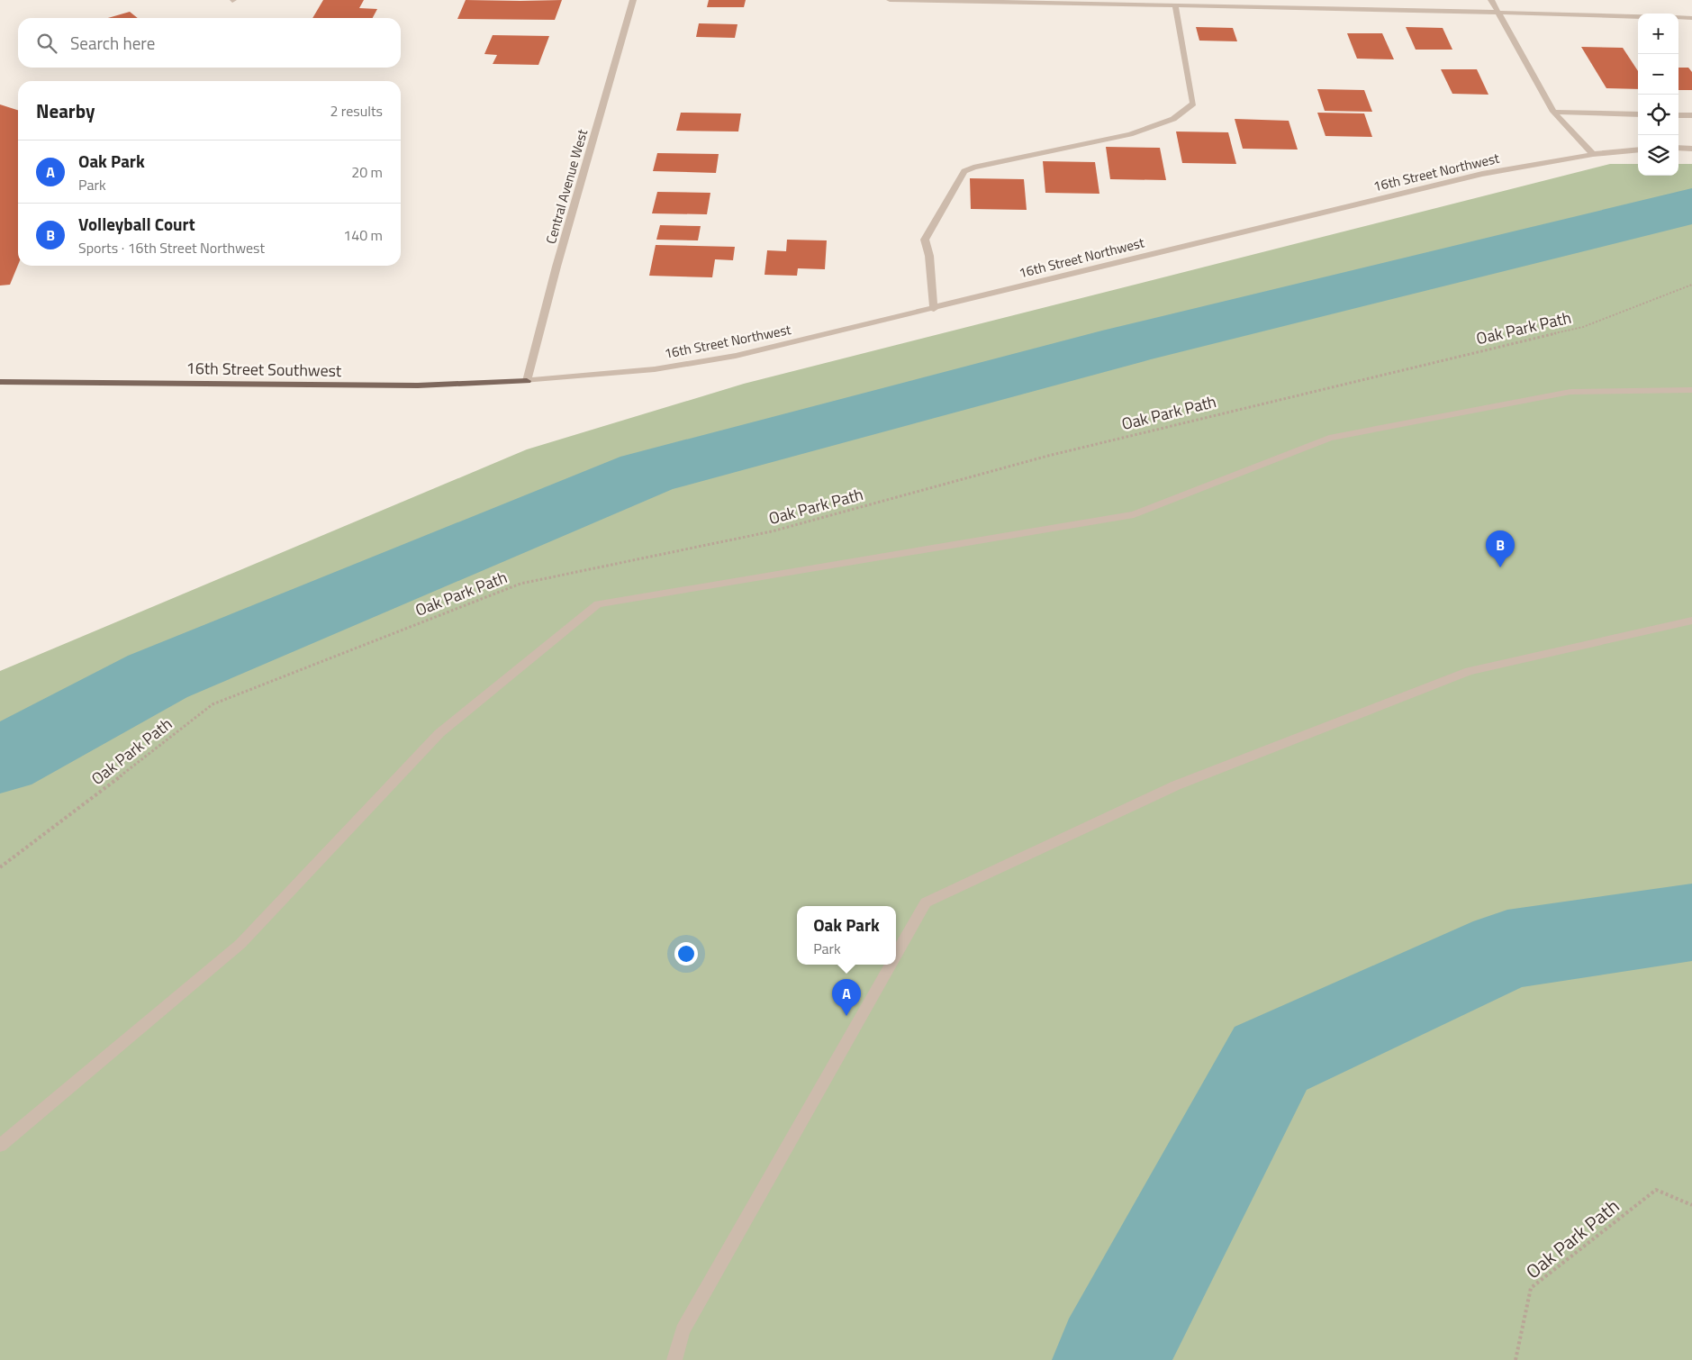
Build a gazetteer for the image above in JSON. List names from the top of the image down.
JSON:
{
  "streets": {
    "main road": ["16th Street Southwest"],
    "street": ["16th Street Northwest", "Central Avenue West"],
    "path": ["Oak Park Path"]
  },
  "crossings": [
    ["16th Street Northwest", "Central Avenue West"],
    ["16th Street Northwest", "16th Street Southwest"],
    ["Central Avenue West", "16th Street Southwest"]
  ],
  "page": {
    "map_buttons": ["+", "−"],
    "search": "Search here",
    "heading": ["Nearby", "2 results"],
    "list": [
      {
        "mark": "A",
        "name": "Oak Park",
        "note": "Park",
        "value": "20 m"
      },
      {
        "mark": "B",
        "name": "Volleyball Court",
        "note": "Sports · 16th Street Northwest",
        "value": "140 m"
      }
    ],
    "pins": ["B", "A"],
    "popup": ["Oak Park", "Park"]
  }
}
